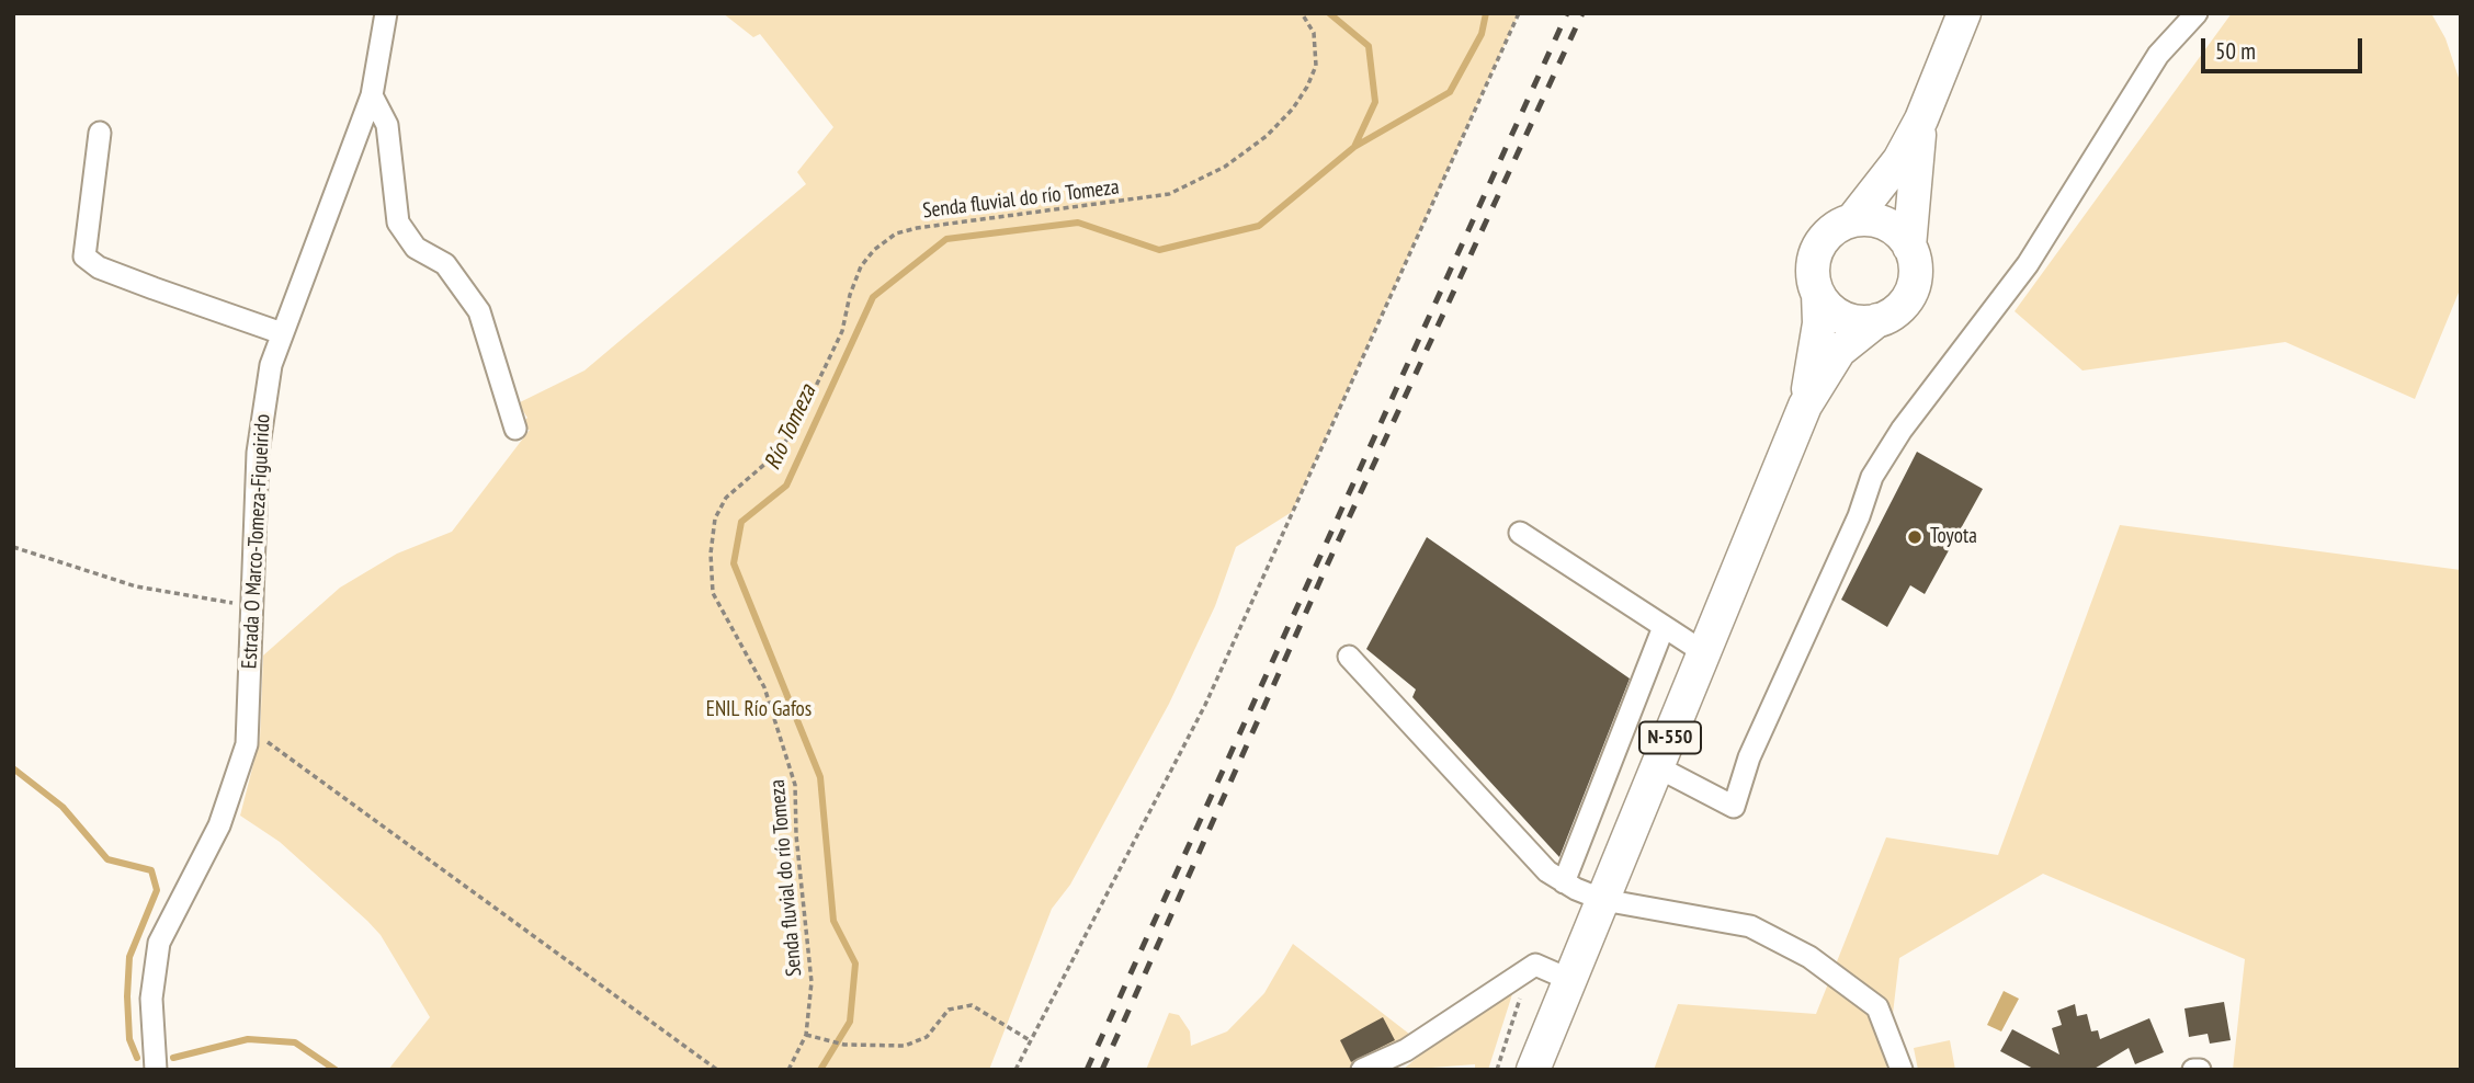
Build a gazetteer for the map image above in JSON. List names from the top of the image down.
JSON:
{
  "streets": {
    "highway": ["N-550"],
    "street": ["Estrada O Marco-Tomeza-Figueirido"],
    "path": ["Senda fluvial do río Tomeza"]
  },
  "water": ["Río Tomeza"],
  "parks": ["ENIL Río Gafos"],
  "places": ["Toyota"],
  "scale_bar": "50 m"
}
